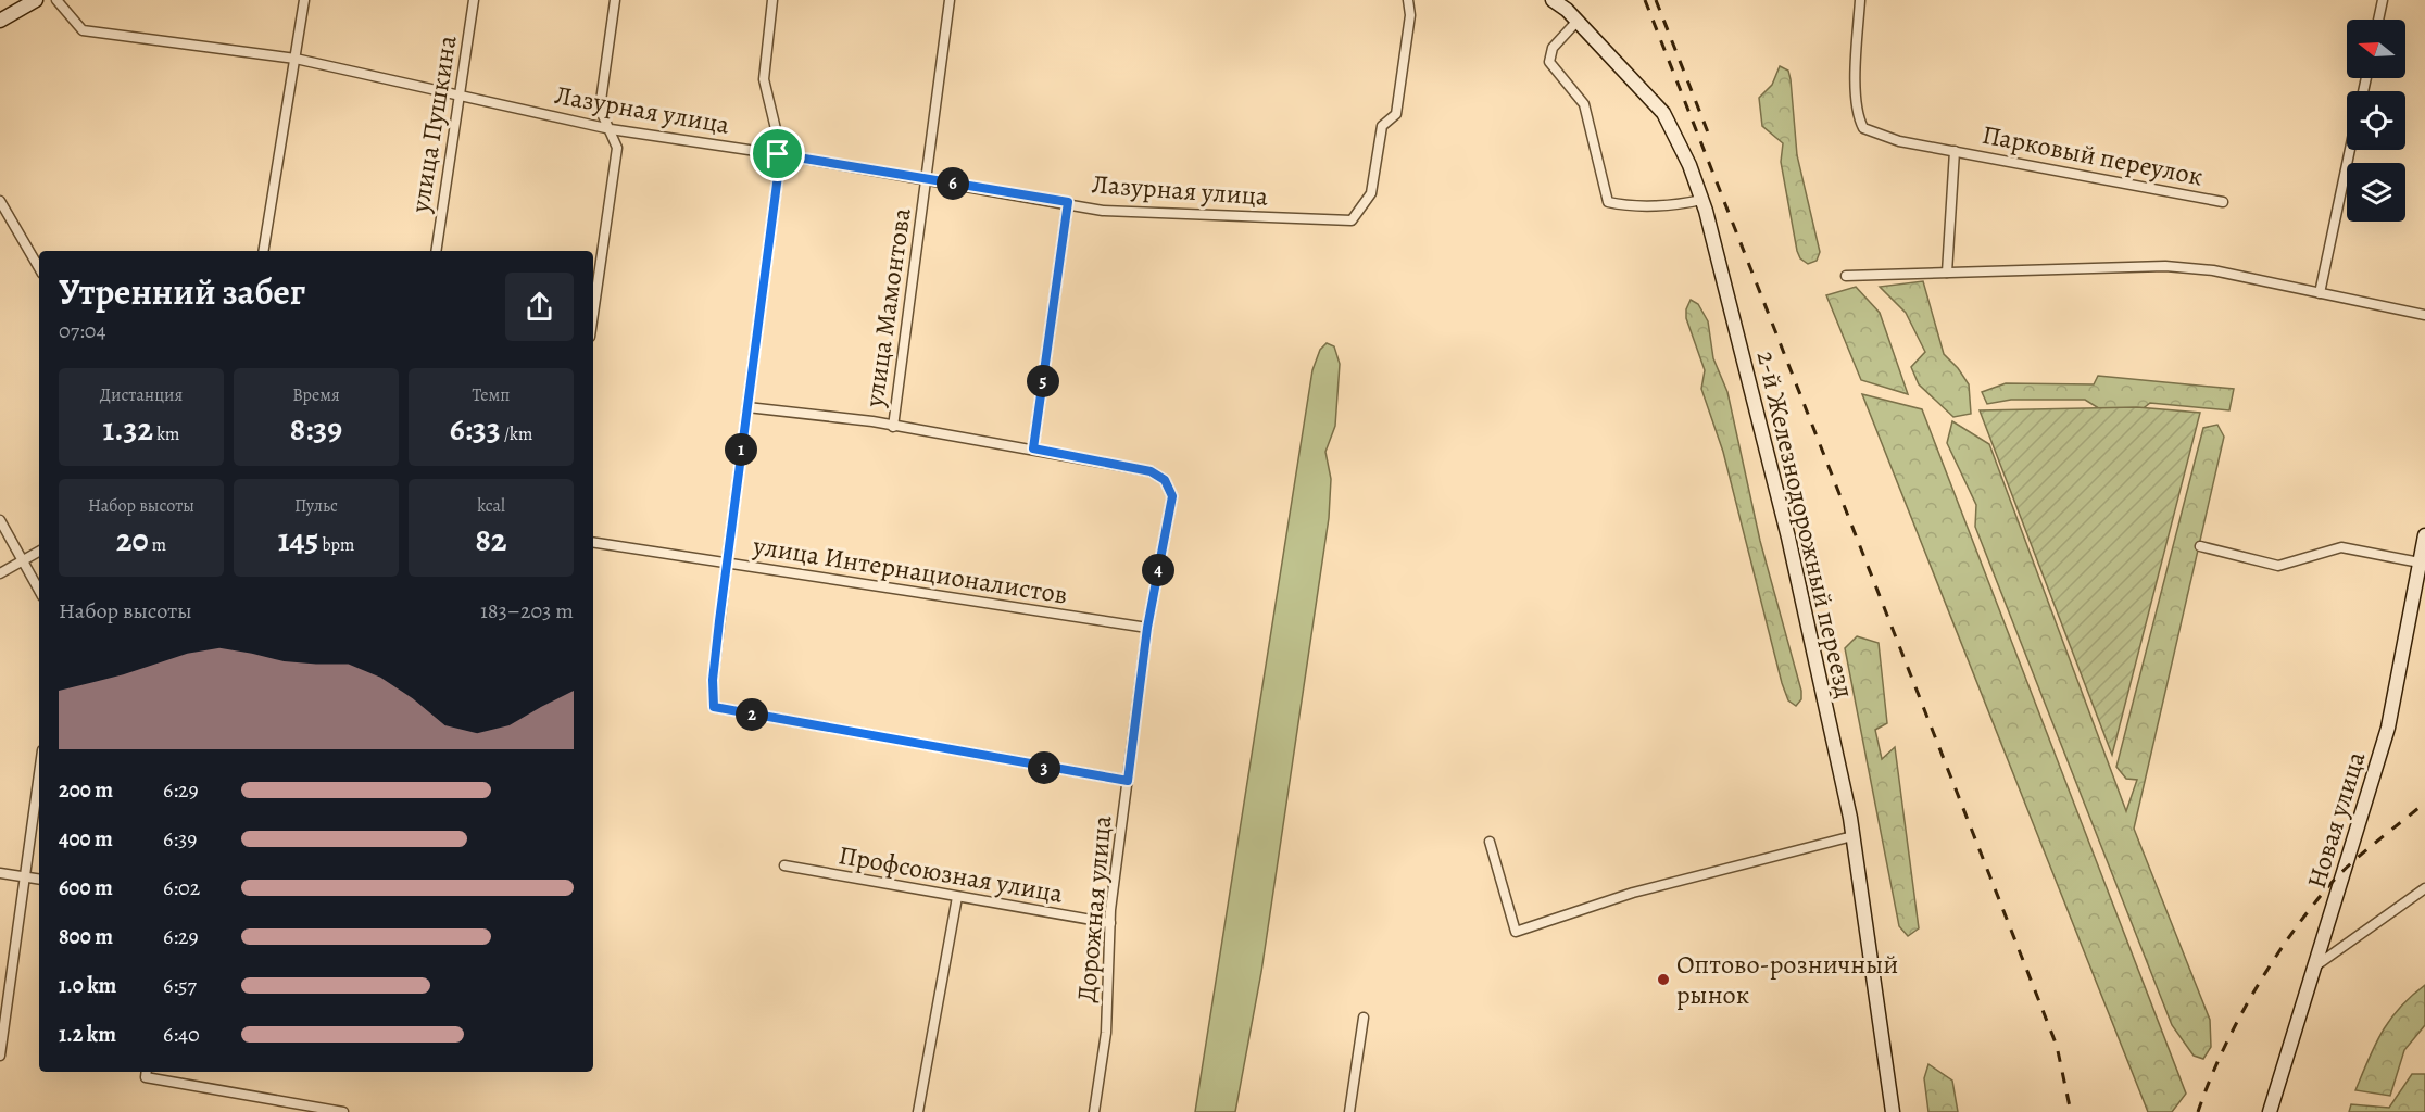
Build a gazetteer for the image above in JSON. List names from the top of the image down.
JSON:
{
  "streets": {
    "street": [
      "Лазурная улица",
      "улица Пушкина",
      "Парковый переулок",
      "улица Мамонтова",
      "2-й Железнодорожный переезд",
      "улица Интернационалистов",
      "Новая улица",
      "Профсоюзная улица",
      "Дорожная улица"
    ]
  },
  "crossings": [
    ["Лазурная улица", "улица Пушкина"],
    ["Лазурная улица", "улица Мамонтова"],
    ["улица Интернационалистов", "Дорожная улица"],
    ["Профсоюзная улица", "Дорожная улица"]
  ],
  "places": ["Оптово-розничный рынок"],
  "north": "left",
  "page": {
    "pins": [
      "6",
      "5",
      "1",
      "4",
      "2",
      "3"
    ],
    "heading": ["Утренний забег", "07:04"],
    "stats": [
      ["Дистанция", "1.32 km"],
      ["Время", "8:39"],
      ["Темп", "6:33 /km"],
      ["Набор высоты", "20 m"],
      ["Пульс", "145 bpm"],
      ["kcal", "82"]
    ],
    "chart": ["Набор высоты", "183–203 m"],
    "list": [
      {
        "name": "200 m",
        "note": "6:29"
      },
      {
        "name": "400 m",
        "note": "6:39"
      },
      {
        "name": "600 m",
        "note": "6:02"
      },
      {
        "name": "800 m",
        "note": "6:29"
      },
      {
        "name": "1.0 km",
        "note": "6:57"
      },
      {
        "name": "1.2 km",
        "note": "6:40"
      }
    ]
  }
}
